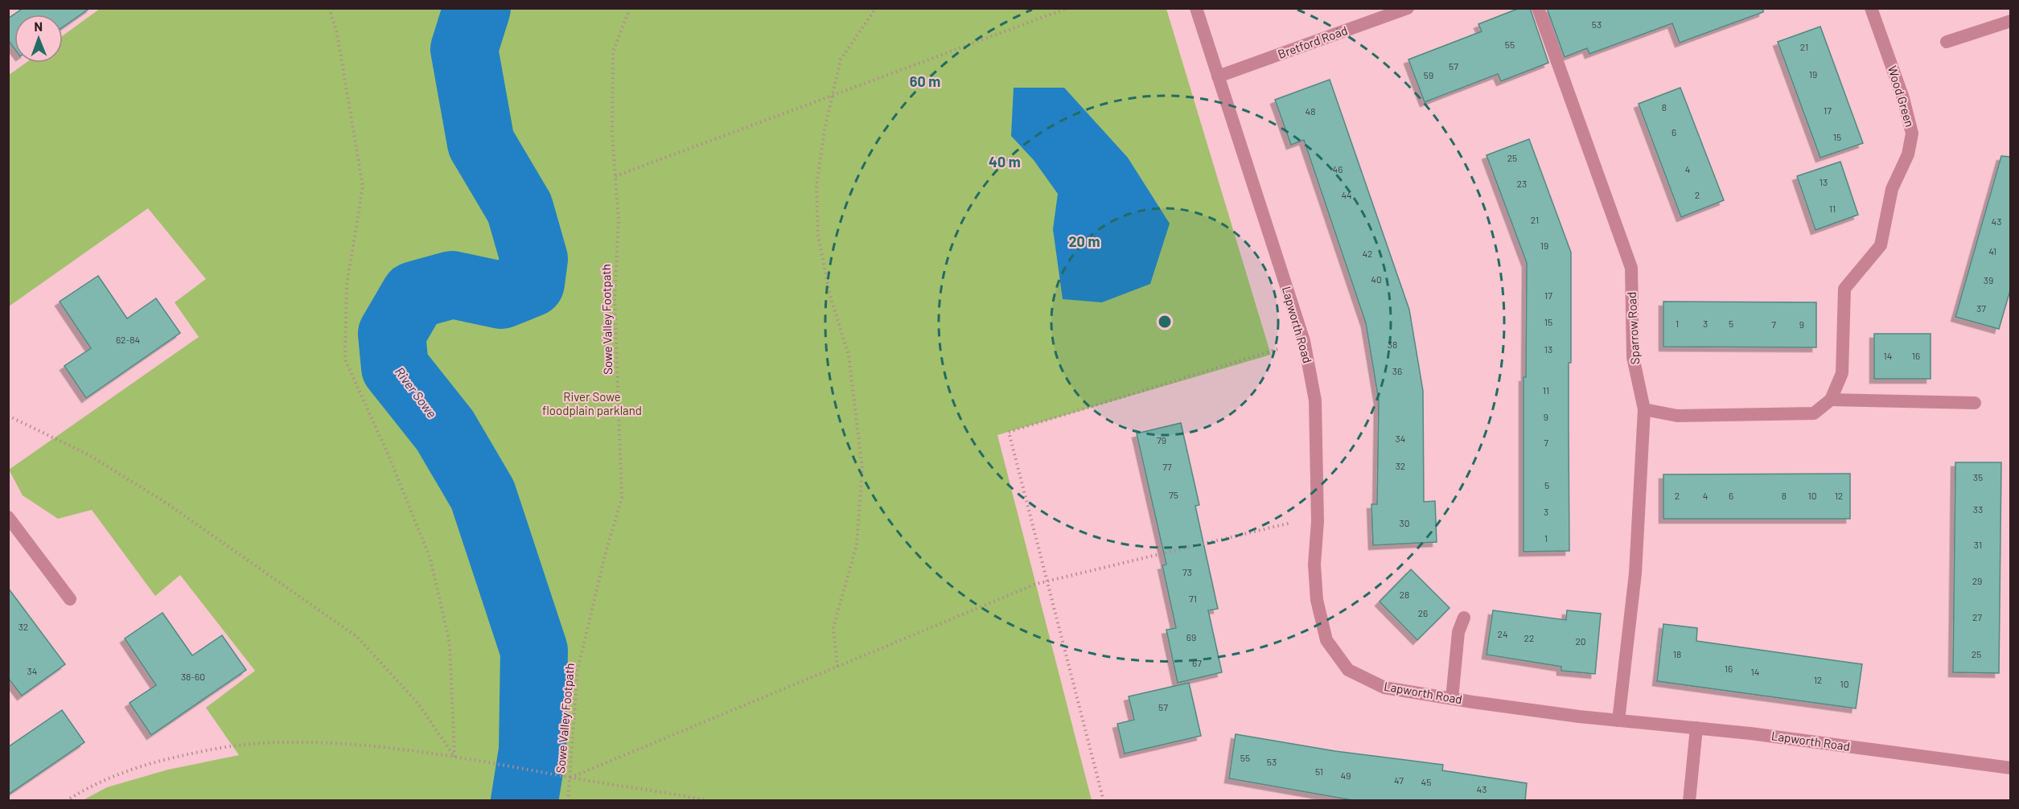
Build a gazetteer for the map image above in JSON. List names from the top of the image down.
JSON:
{
  "streets": {
    "street": [
      "Bretford Road",
      "Wood Green",
      "Lapworth Road",
      "Sparrow Road"
    ],
    "path": ["Sowe Valley Footpath"]
  },
  "crossings": [
    ["Bretford Road", "Lapworth Road"],
    ["Lapworth Road", "Sparrow Road"]
  ],
  "water": ["River Sowe"],
  "parks": ["River Sowe floodplain parkland"],
  "house_numbers": [
    "53",
    "55",
    "21",
    "57",
    "19",
    "59",
    "8",
    "17",
    "48",
    "6",
    "15",
    "25",
    "46",
    "4",
    "13",
    "23",
    "44",
    "2",
    "11",
    "21",
    "43",
    "19",
    "41",
    "42",
    "40",
    "39",
    "17",
    "37",
    "15",
    "1",
    "3",
    "5",
    "7",
    "9",
    "62-84",
    "38",
    "13",
    "14",
    "16",
    "36",
    "11",
    "9",
    "34",
    "79",
    "7",
    "32",
    "77",
    "35",
    "5",
    "75",
    "2",
    "4",
    "6",
    "8",
    "10",
    "12",
    "33",
    "3",
    "30",
    "1",
    "31",
    "73",
    "29",
    "28",
    "71",
    "26",
    "27",
    "32",
    "24",
    "69",
    "22",
    "20",
    "18",
    "25",
    "67",
    "16",
    "34",
    "14",
    "38-60",
    "12",
    "10",
    "57",
    "55",
    "53",
    "51",
    "49",
    "47",
    "45",
    "43"
  ],
  "north": "top",
  "rings": ["60 m", "40 m", "20 m"]
}
